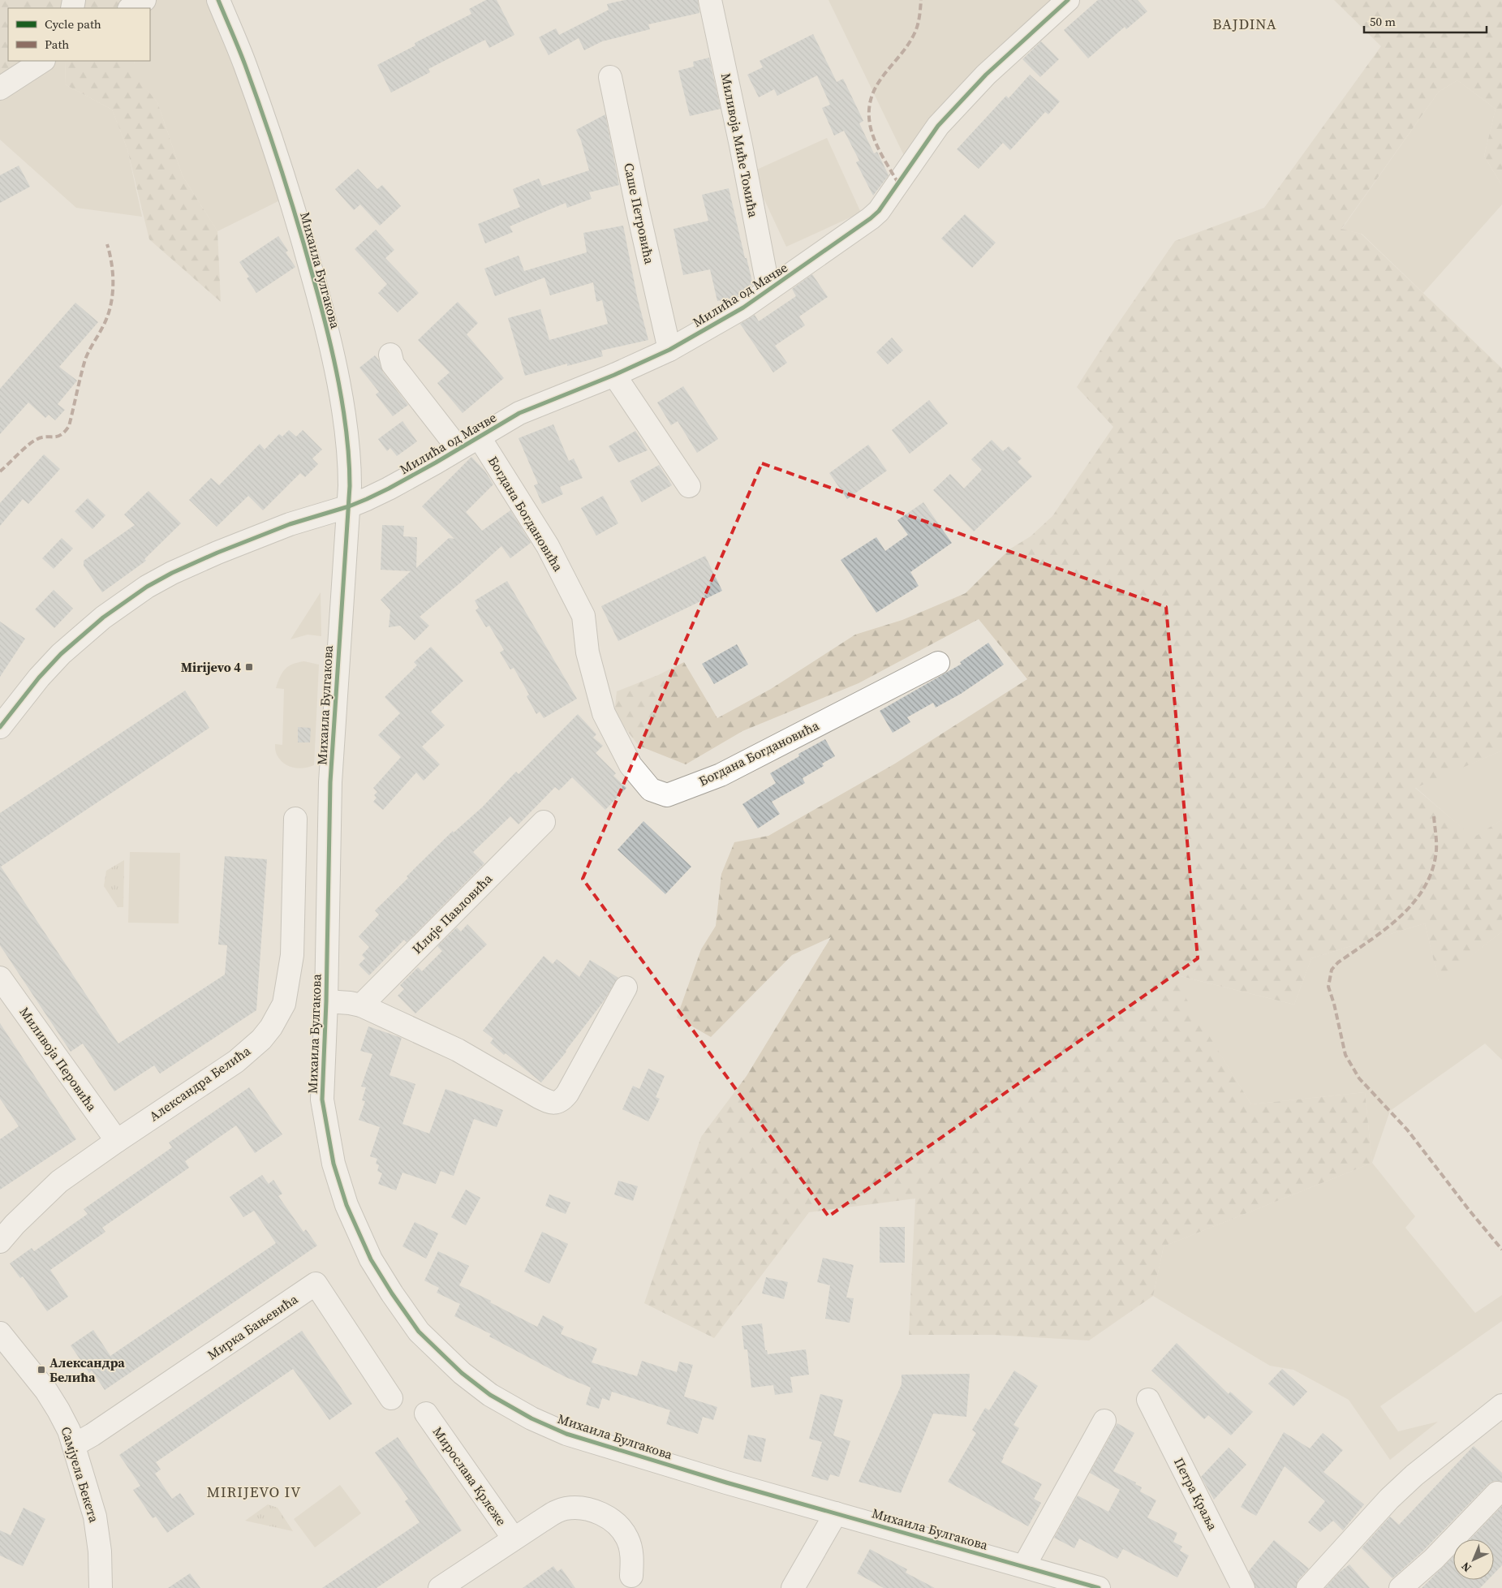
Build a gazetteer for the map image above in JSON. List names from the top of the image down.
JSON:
{
  "streets": {
    "street": [
      "Миливоја Миће Томића",
      "Саше Петровића",
      "Михаила Булгакова",
      "Милића од Мачве",
      "Богдана Богдановића",
      "Илије Павловића",
      "Миливоја Перовића",
      "Александра Белића",
      "Мирка Бањевића",
      "Самјуела Бекета",
      "Мирослава Крлеже",
      "Петра Краља"
    ]
  },
  "crossings": [
    ["Миливоја Миће Томића", "Милића од Мачве"],
    ["Саше Петровића", "Милића од Мачве"],
    ["Михаила Булгакова", "Милића од Мачве"],
    ["Милића од Мачве", "Богдана Богдановића"],
    ["Миливоја Перовића", "Александра Белића"],
    ["Мирка Бањевића", "Самјуела Бекета"]
  ],
  "districts": ["BAJDINA", "MIRIJEVO IV"],
  "places": {
    "transit": ["Mirijevo 4", "Александра Белића"]
  },
  "legend": ["Cycle path", "Path"],
  "scale_bar": "50 m",
  "north": "bottom left"
}
